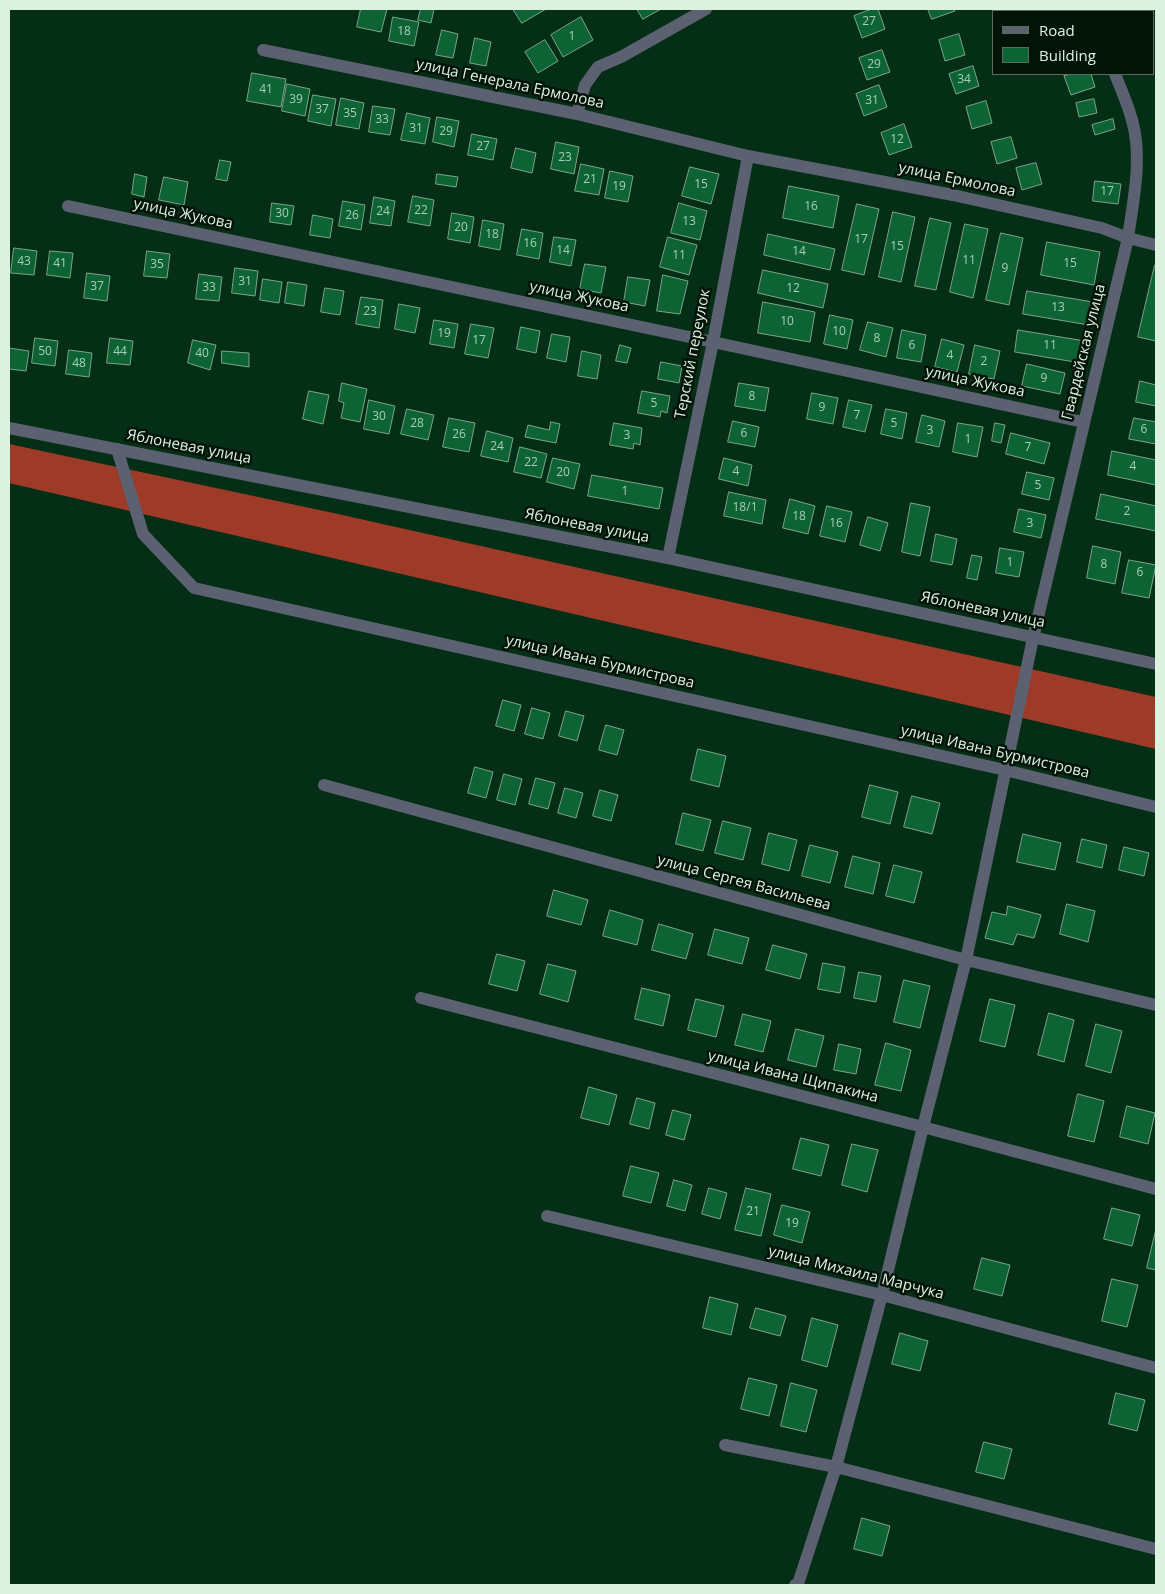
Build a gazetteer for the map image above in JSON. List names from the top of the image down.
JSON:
{
  "streets": {
    "street": [
      "улица Генерала Ермолова",
      "улица Ермолова",
      "улица Жукова",
      "Гвардейская улица",
      "Терский переулок",
      "Яблоневая улица",
      "улица Ивана Бурмистрова",
      "улица Сергея Васильева",
      "улица Ивана Щипакина",
      "улица Михаила Марчука"
    ]
  },
  "crossings": [
    ["улица Генерала Ермолова", "улица Ермолова"],
    ["улица Генерала Ермолова", "Терский переулок"],
    ["улица Ермолова", "Гвардейская улица"],
    ["улица Ермолова", "Терский переулок"],
    ["улица Жукова", "Гвардейская улица"],
    ["улица Жукова", "Терский переулок"],
    ["Гвардейская улица", "Яблоневая улица"],
    ["Гвардейская улица", "улица Ивана Бурмистрова"],
    ["Гвардейская улица", "улица Сергея Васильева"],
    ["Гвардейская улица", "улица Ивана Щипакина"],
    ["Гвардейская улица", "улица Михаила Марчука"],
    ["Терский переулок", "Яблоневая улица"],
    ["Яблоневая улица", "улица Ивана Бурмистрова"]
  ],
  "house_numbers": [
    "27",
    "18",
    "1",
    "29",
    "34",
    "41",
    "39",
    "31",
    "37",
    "35",
    "33",
    "31",
    "29",
    "12",
    "27",
    "23",
    "21",
    "15",
    "19",
    "17",
    "16",
    "22",
    "24",
    "30",
    "26",
    "13",
    "20",
    "18",
    "17",
    "16",
    "15",
    "14",
    "14",
    "11",
    "11",
    "43",
    "41",
    "15",
    "35",
    "9",
    "31",
    "37",
    "33",
    "12",
    "13",
    "23",
    "10",
    "10",
    "19",
    "8",
    "17",
    "6",
    "11",
    "50",
    "44",
    "40",
    "4",
    "2",
    "48",
    "9",
    "8",
    "5",
    "9",
    "7",
    "30",
    "28",
    "5",
    "6",
    "3",
    "6",
    "26",
    "3",
    "1",
    "24",
    "7",
    "22",
    "4",
    "4",
    "20",
    "5",
    "1",
    "18/1",
    "2",
    "18",
    "16",
    "3",
    "1",
    "8",
    "6",
    "21",
    "19"
  ],
  "legend": ["Road", "Building"]
}
